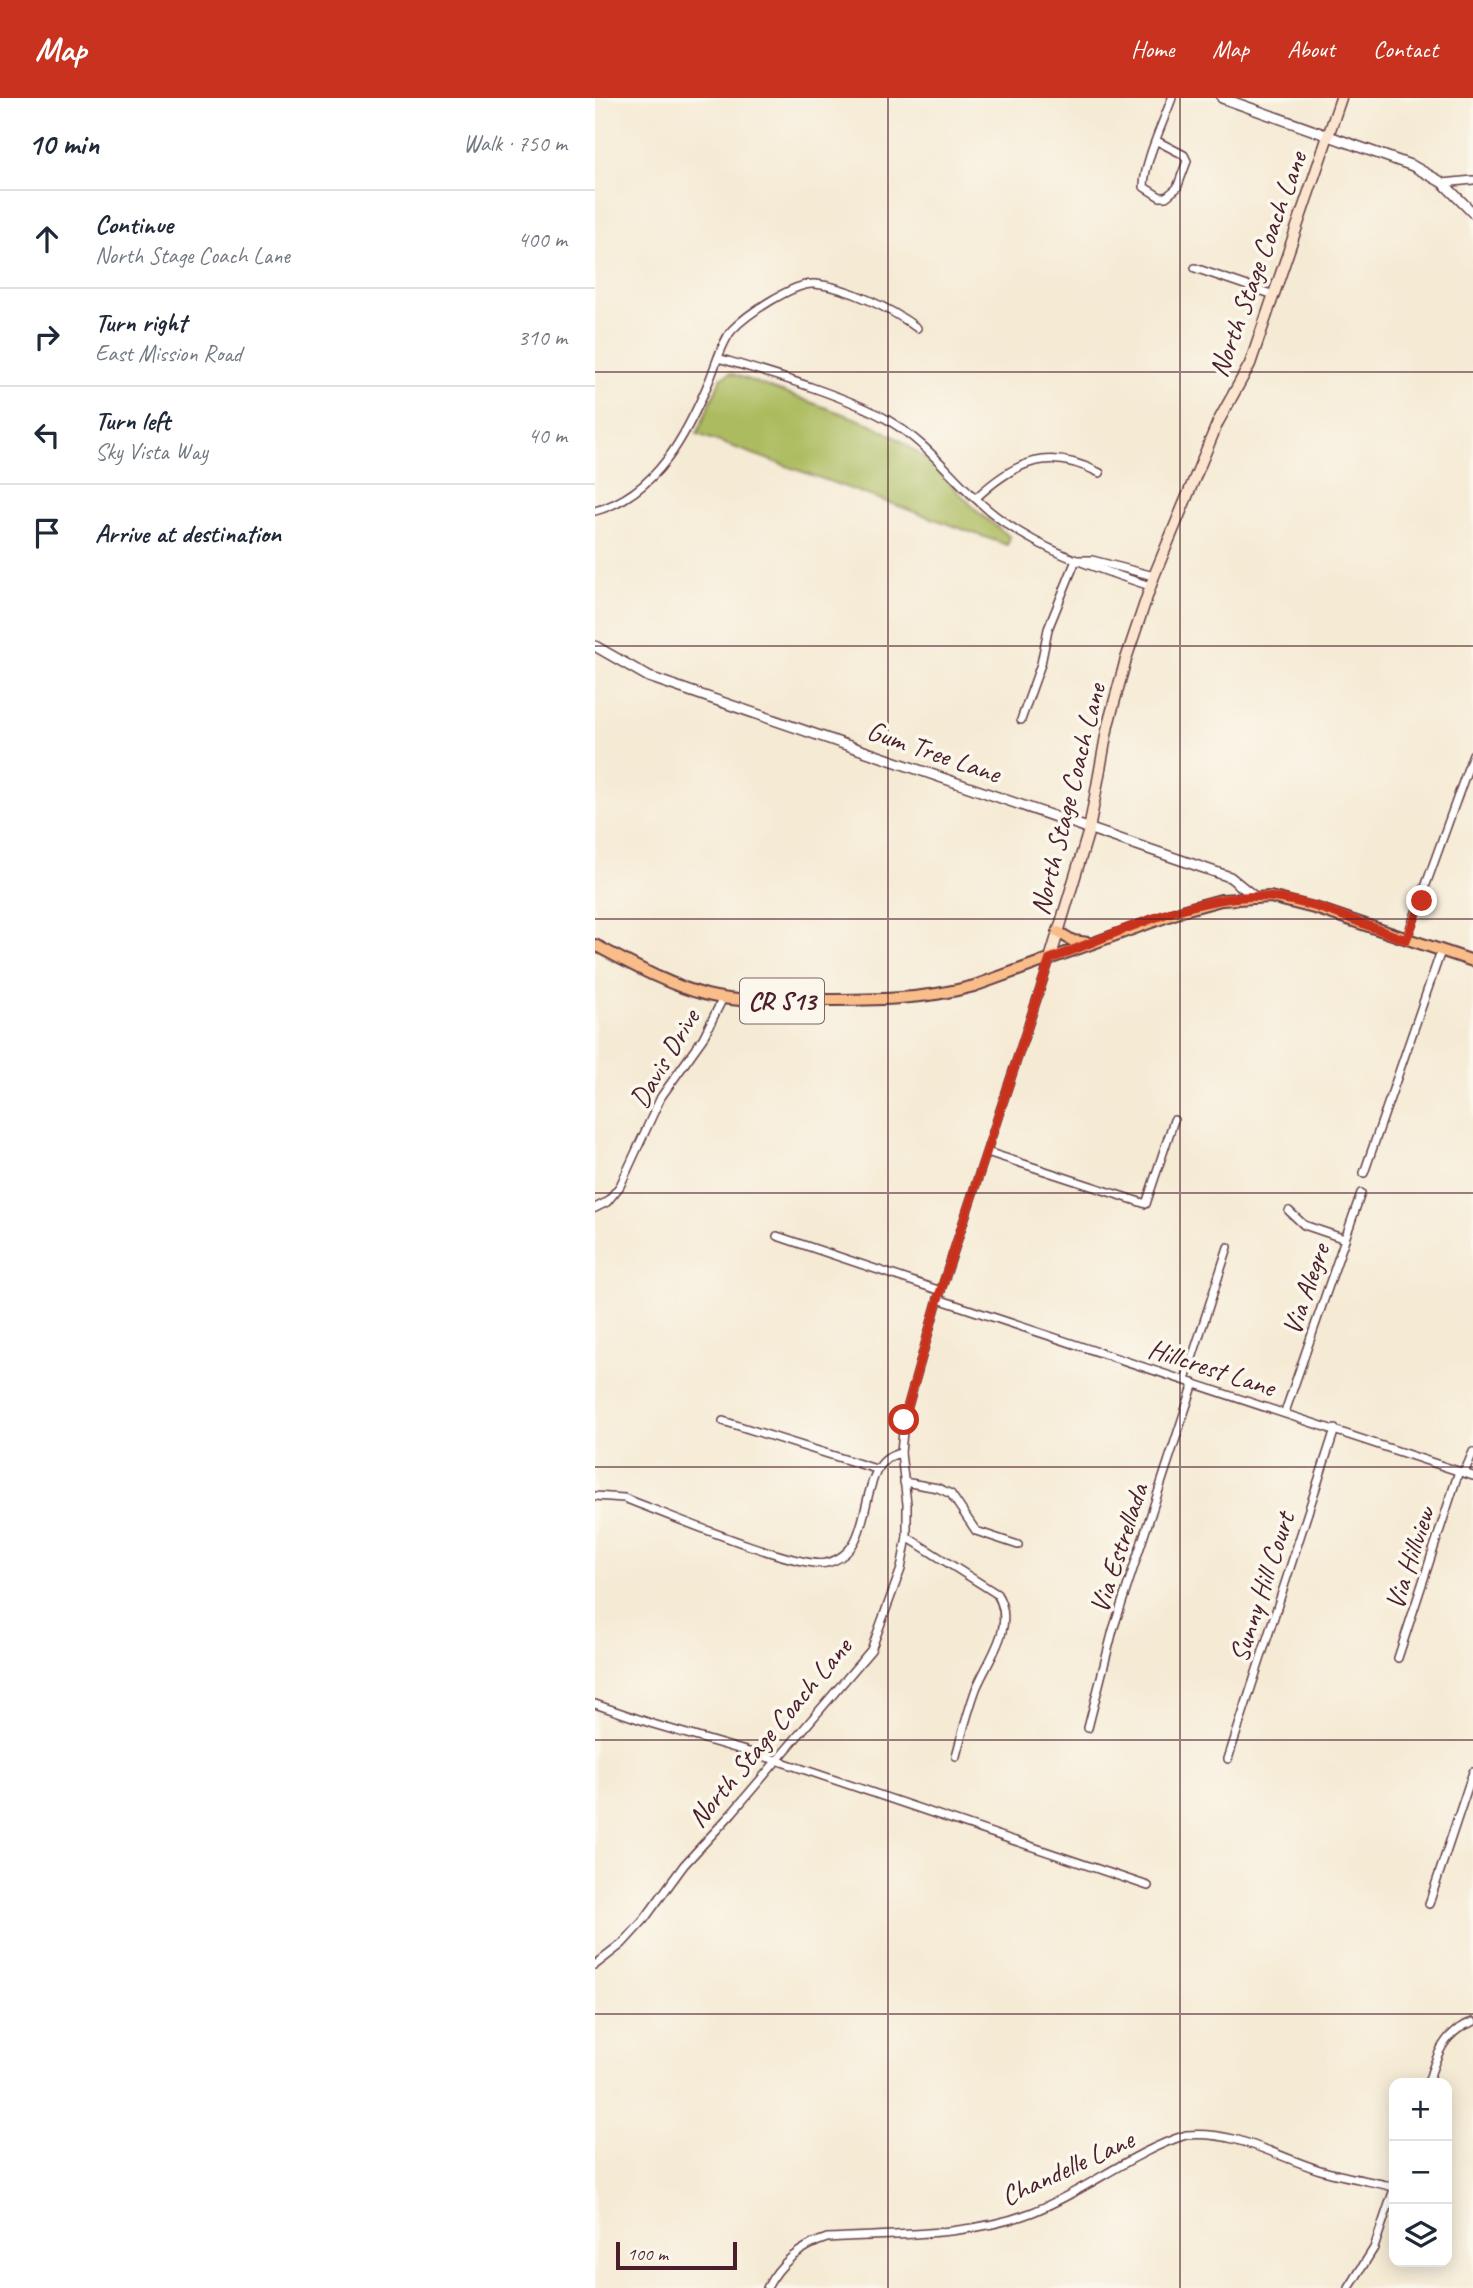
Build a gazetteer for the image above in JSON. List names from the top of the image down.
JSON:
{
  "streets": {
    "main road": ["North Stage Coach Lane", "CR S13"],
    "street": [
      "Gum Tree Lane",
      "Davis Drive",
      "Via Alegre",
      "Hillcrest Lane",
      "Via Estrellada",
      "Via Hillview",
      "Sunny Hill Court",
      "Chandelle Lane"
    ]
  },
  "crossings": [
    ["North Stage Coach Lane", "Gum Tree Lane"],
    ["North Stage Coach Lane", "CR S13"],
    ["North Stage Coach Lane", "Hillcrest Lane"],
    ["Gum Tree Lane", "CR S13"],
    ["CR S13", "Davis Drive"],
    ["Via Alegre", "Hillcrest Lane"],
    ["Hillcrest Lane", "Via Estrellada"],
    ["Hillcrest Lane", "Via Hillview"],
    ["Hillcrest Lane", "Sunny Hill Court"]
  ],
  "scale_bar": "100 m",
  "page": {
    "header": "Map",
    "nav": [
      "Home",
      "Map",
      "About",
      "Contact"
    ],
    "heading": ["10 min", "Walk · 750 m"],
    "list": [
      ["Continue", "North Stage Coach Lane", "400 m"],
      ["Turn right", "East Mission Road", "310 m"],
      ["Turn left", "Sky Vista Way", "40 m"],
      "Arrive at destination"
    ],
    "map_buttons": ["+", "−"],
    "scale": "100 m"
  }
}
